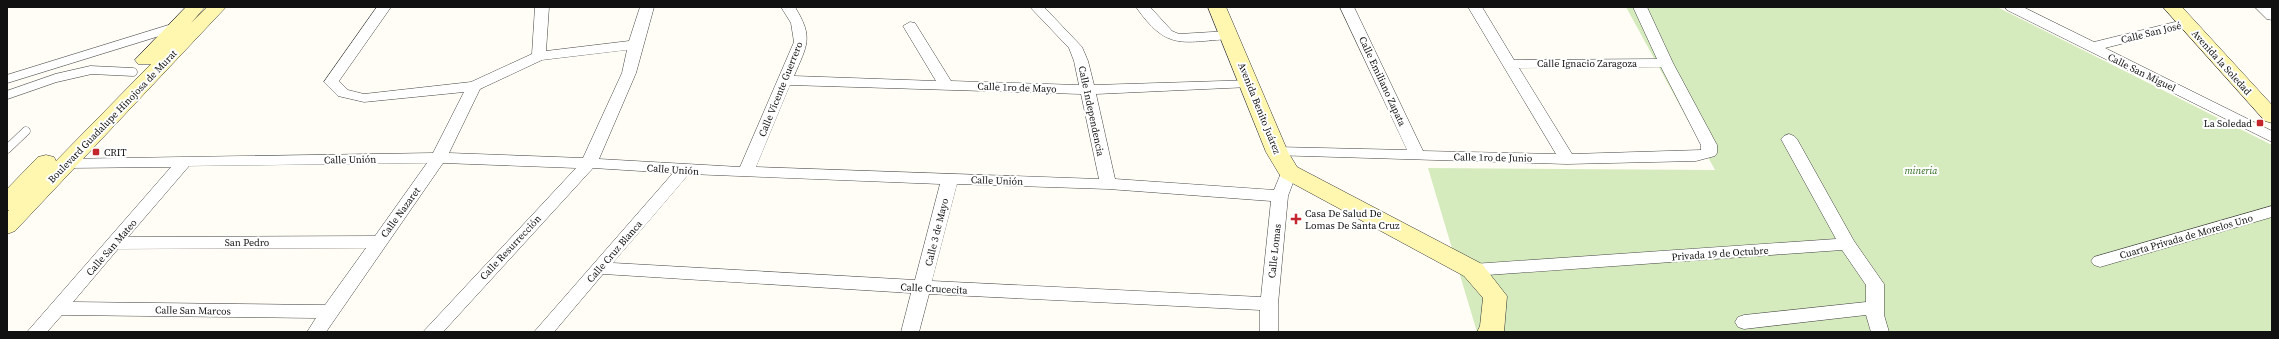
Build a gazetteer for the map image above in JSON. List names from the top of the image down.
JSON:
{
  "streets": {
    "street": [
      "Calle San José",
      "Avenida la Soledad",
      "Calle Ignacio Zaragoza",
      "Calle San Miguel",
      "Calle Emiliano Zapata",
      "Calle 1ro de Mayo",
      "Calle Vicente Guerrero",
      "Avenida Benito Juárez",
      "Calle Independencia",
      "Boulevard Guadalupe Hinojosa de Murat",
      "Calle 1ro de Junio",
      "Calle Unión",
      "Calle Nazaret",
      "Calle 3 de Mayo",
      "Cuarta Privada de Morelos Uno",
      "San Pedro",
      "Calle San Mateo",
      "Calle Resurrección",
      "Calle Cruz Blanca",
      "Calle Lomas",
      "Privada 19 de Octubre",
      "Calle Crucecita",
      "Calle San Marcos"
    ]
  },
  "crossings": [
    ["Calle San José", "Avenida la Soledad"],
    ["Calle San José", "Calle San Miguel"],
    ["Calle Ignacio Zaragoza", "Calle 1ro de Junio"],
    ["Calle Emiliano Zapata", "Calle 1ro de Junio"],
    ["Calle 1ro de Mayo", "Calle Vicente Guerrero"],
    ["Calle 1ro de Mayo", "Avenida Benito Juárez"],
    ["Calle 1ro de Mayo", "Calle Independencia"],
    ["Calle Vicente Guerrero", "Calle Unión"],
    ["Avenida Benito Juárez", "Calle 1ro de Junio"],
    ["Avenida Benito Juárez", "Calle Lomas"],
    ["Avenida Benito Juárez", "Privada 19 de Octubre"],
    ["Calle Independencia", "Calle Unión"],
    ["Boulevard Guadalupe Hinojosa de Murat", "Calle Unión"],
    ["Calle Unión", "Calle Nazaret"],
    ["Calle Unión", "Calle 3 de Mayo"],
    ["Calle Unión", "Calle San Mateo"],
    ["Calle Unión", "Calle Resurrección"],
    ["Calle Unión", "Calle Cruz Blanca"],
    ["Calle Unión", "Calle Lomas"],
    ["Calle Nazaret", "San Pedro"],
    ["Calle Nazaret", "Calle San Marcos"],
    ["Calle 3 de Mayo", "Calle Crucecita"],
    ["San Pedro", "Calle San Mateo"],
    ["Calle San Mateo", "Calle San Marcos"],
    ["Calle Cruz Blanca", "Calle Crucecita"],
    ["Calle Lomas", "Calle Crucecita"]
  ],
  "parks": ["mineria"],
  "places": {
    "transit": ["La Soledad", "CRIT"],
    "health": ["Casa De Salud De Lomas De Santa Cruz"]
  }
}
